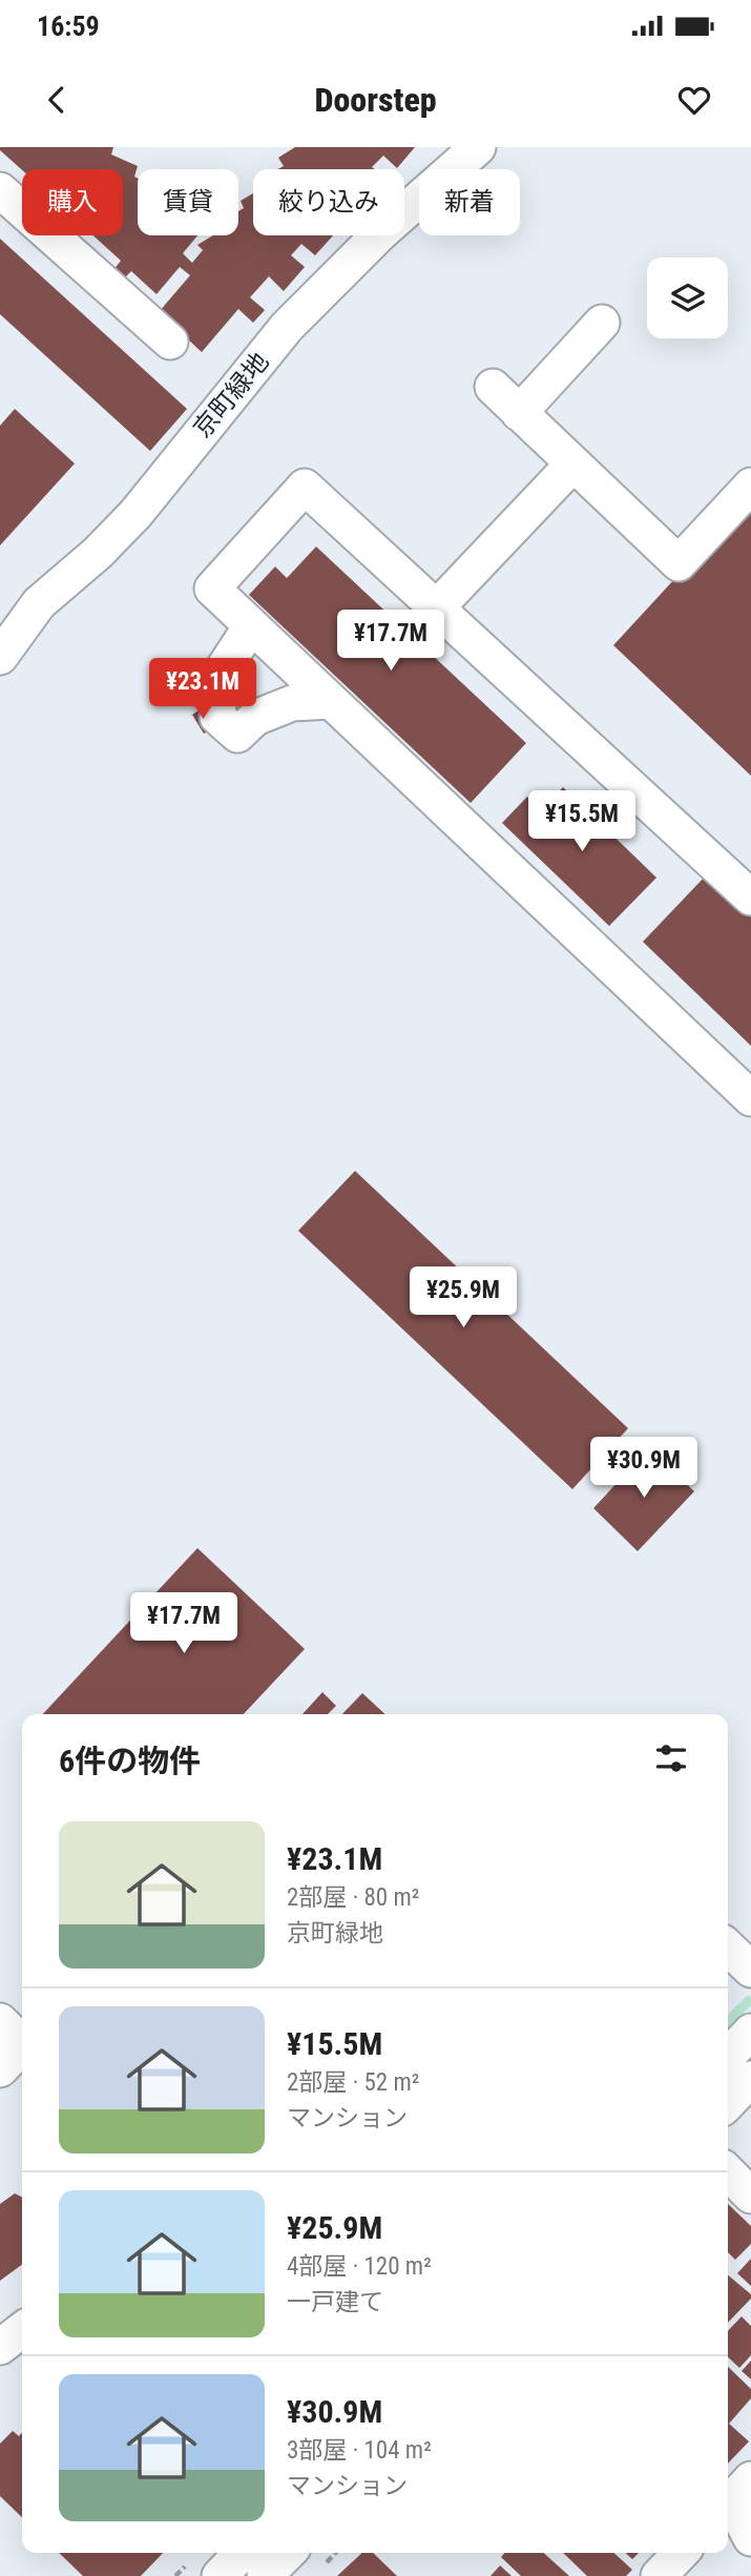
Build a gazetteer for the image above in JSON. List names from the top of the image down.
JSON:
{
  "streets": {
    "street": ["京町緑地"]
  },
  "page": {
    "status": "16:59",
    "header": "Doorstep",
    "chip": [
      "購入",
      "賃貸",
      "絞り込み",
      "新着"
    ],
    "price": [
      "¥17.7M",
      "¥23.1M",
      "¥15.5M",
      "¥25.9M",
      "¥30.9M",
      "¥17.7M"
    ],
    "heading": "6件の物件",
    "list": [
      {
        "name": "¥23.1M",
        "note": "2部屋 · 80 m² · 京町緑地"
      },
      {
        "name": "¥15.5M",
        "note": "2部屋 · 52 m² · マンション"
      },
      {
        "name": "¥25.9M",
        "note": "4部屋 · 120 m² · 一戸建て"
      },
      {
        "name": "¥30.9M",
        "note": "3部屋 · 104 m² · マンション"
      }
    ]
  }
}
